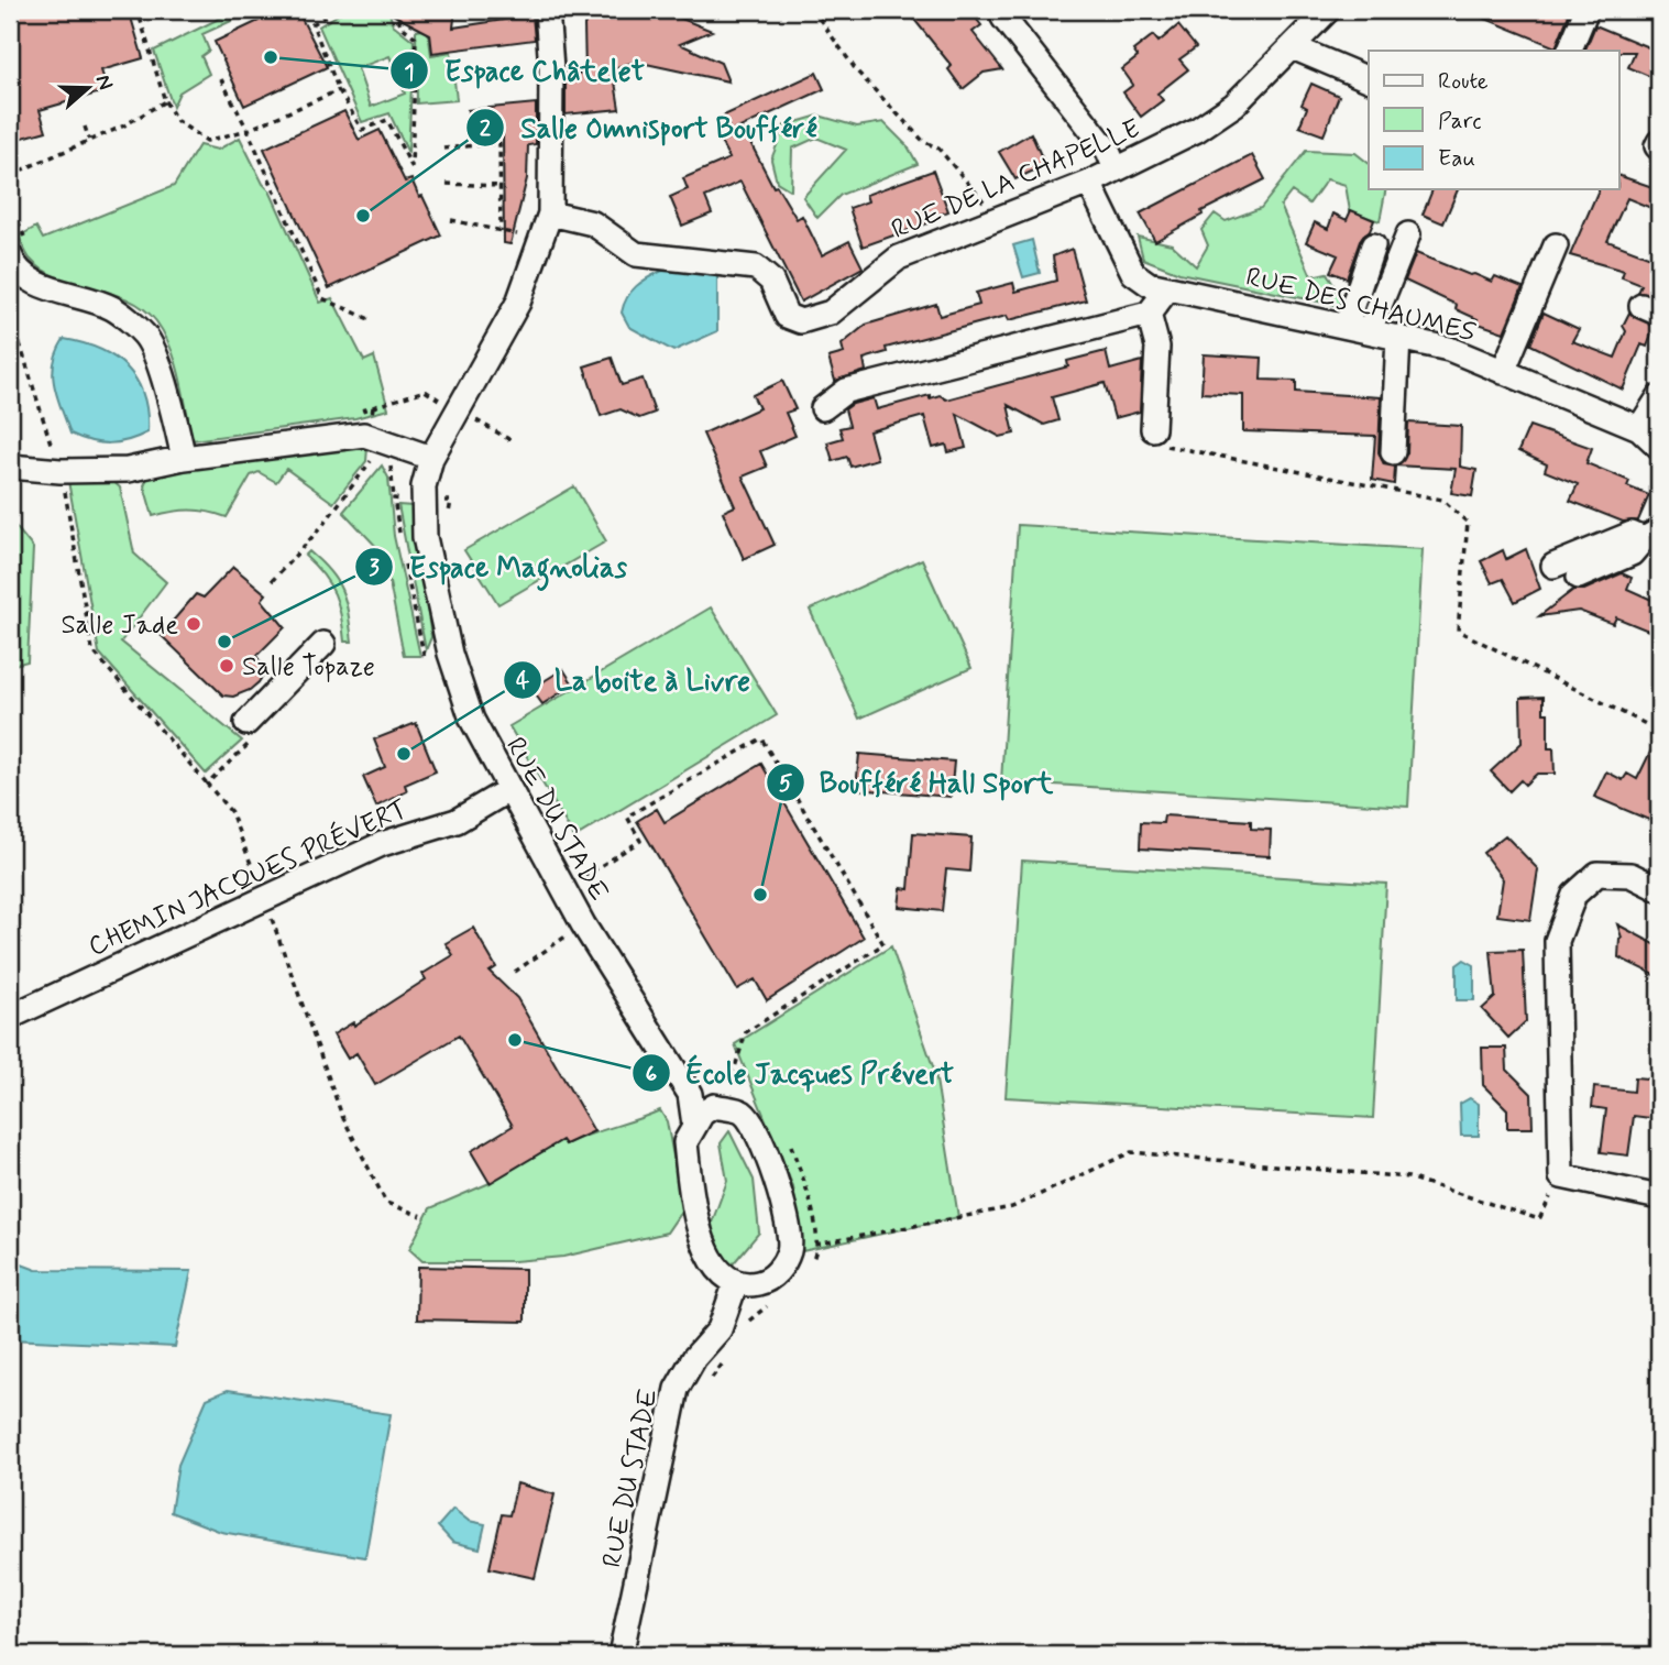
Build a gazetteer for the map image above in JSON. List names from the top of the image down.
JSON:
{
  "streets": {
    "street": [
      "RUE DE LA CHAPELLE",
      "RUE DES CHAUMES",
      "RUE DU STADE",
      "CHEMIN JACQUES PRÉVERT"
    ]
  },
  "crossings": [
    ["RUE DE LA CHAPELLE", "RUE DES CHAUMES"],
    ["RUE DE LA CHAPELLE", "RUE DU STADE"],
    ["RUE DU STADE", "CHEMIN JACQUES PRÉVERT"]
  ],
  "places": [
    "Espace Châtelet",
    "Salle Omnisport Boufféré",
    "Salle Jade",
    "Espace Magnolias",
    "Salle Topaze",
    "La boite à Livre",
    "Boufféré Hall Sport",
    "École Jacques Prévert"
  ],
  "legend": ["Route", "Parc", "Eau"],
  "north": "right"
}
